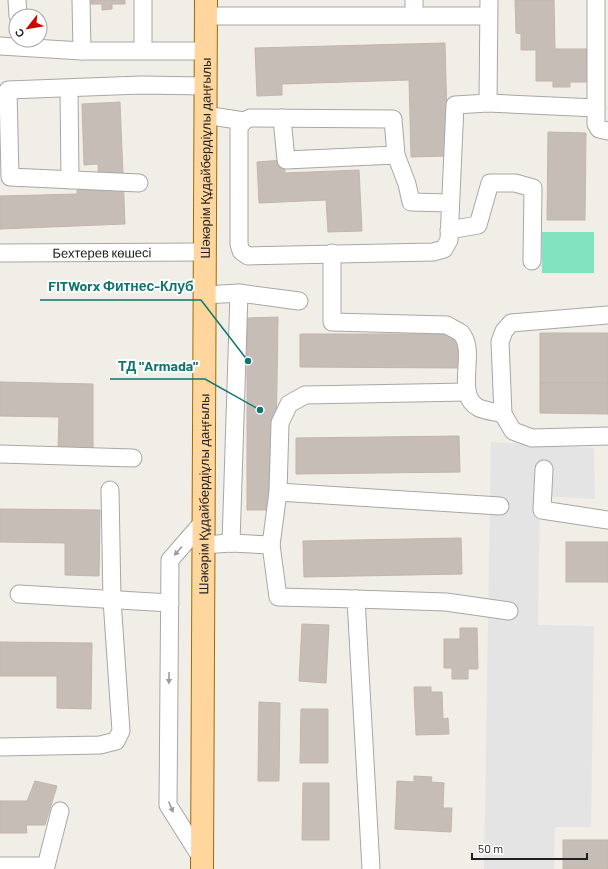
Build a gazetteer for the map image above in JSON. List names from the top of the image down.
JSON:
{
  "streets": {
    "main road": ["Шәкәрім Құдайбердіұлы даңғылы"],
    "street": ["Бехтерев көшесі"]
  },
  "crossings": [
    ["Шәкәрім Құдайбердіұлы даңғылы", "Бехтерев көшесі"]
  ],
  "places": ["FITWorx Фитнес-Клуб", "ТД \"Armada\""],
  "scale_bar": "50 m",
  "north": "bottom left"
}
